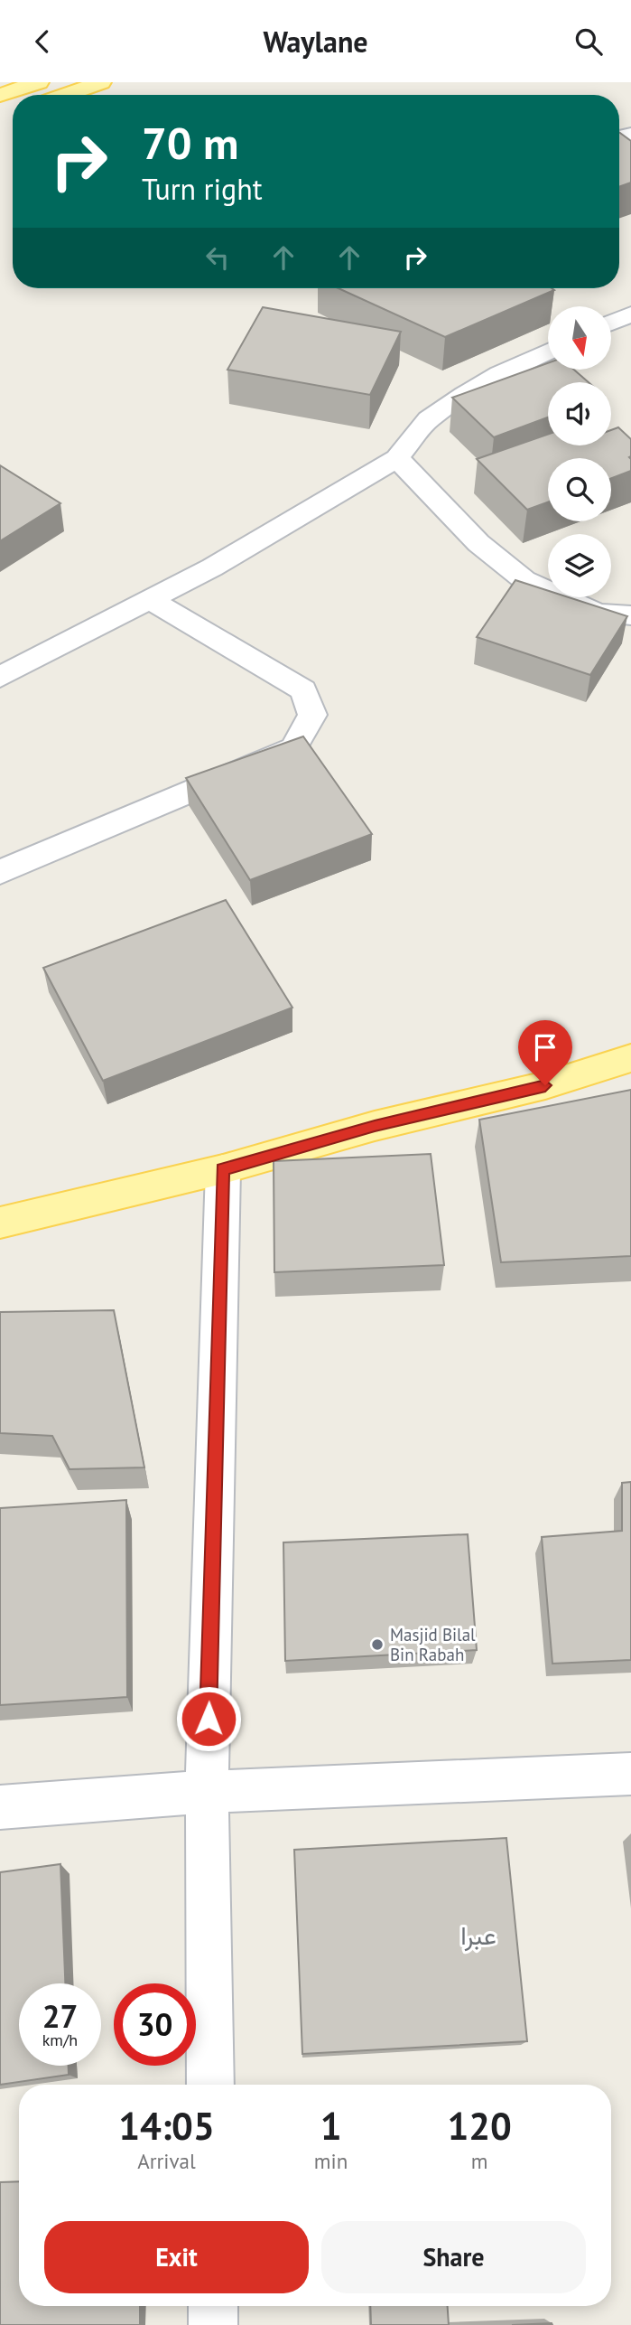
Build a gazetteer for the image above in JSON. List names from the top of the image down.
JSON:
{
  "districts": ["عبرا"],
  "places": ["Masjid Bilal Bin Rabah"],
  "north": "bottom",
  "page": {
    "header": "Waylane",
    "turn": ["70 m", "Turn right"],
    "speed": "27 km/h",
    "limit": "30",
    "eta": [
      "14:05",
      "Arrival",
      "1",
      "min",
      "120",
      "m"
    ],
    "buttons": ["Exit", "Share"]
  }
}
